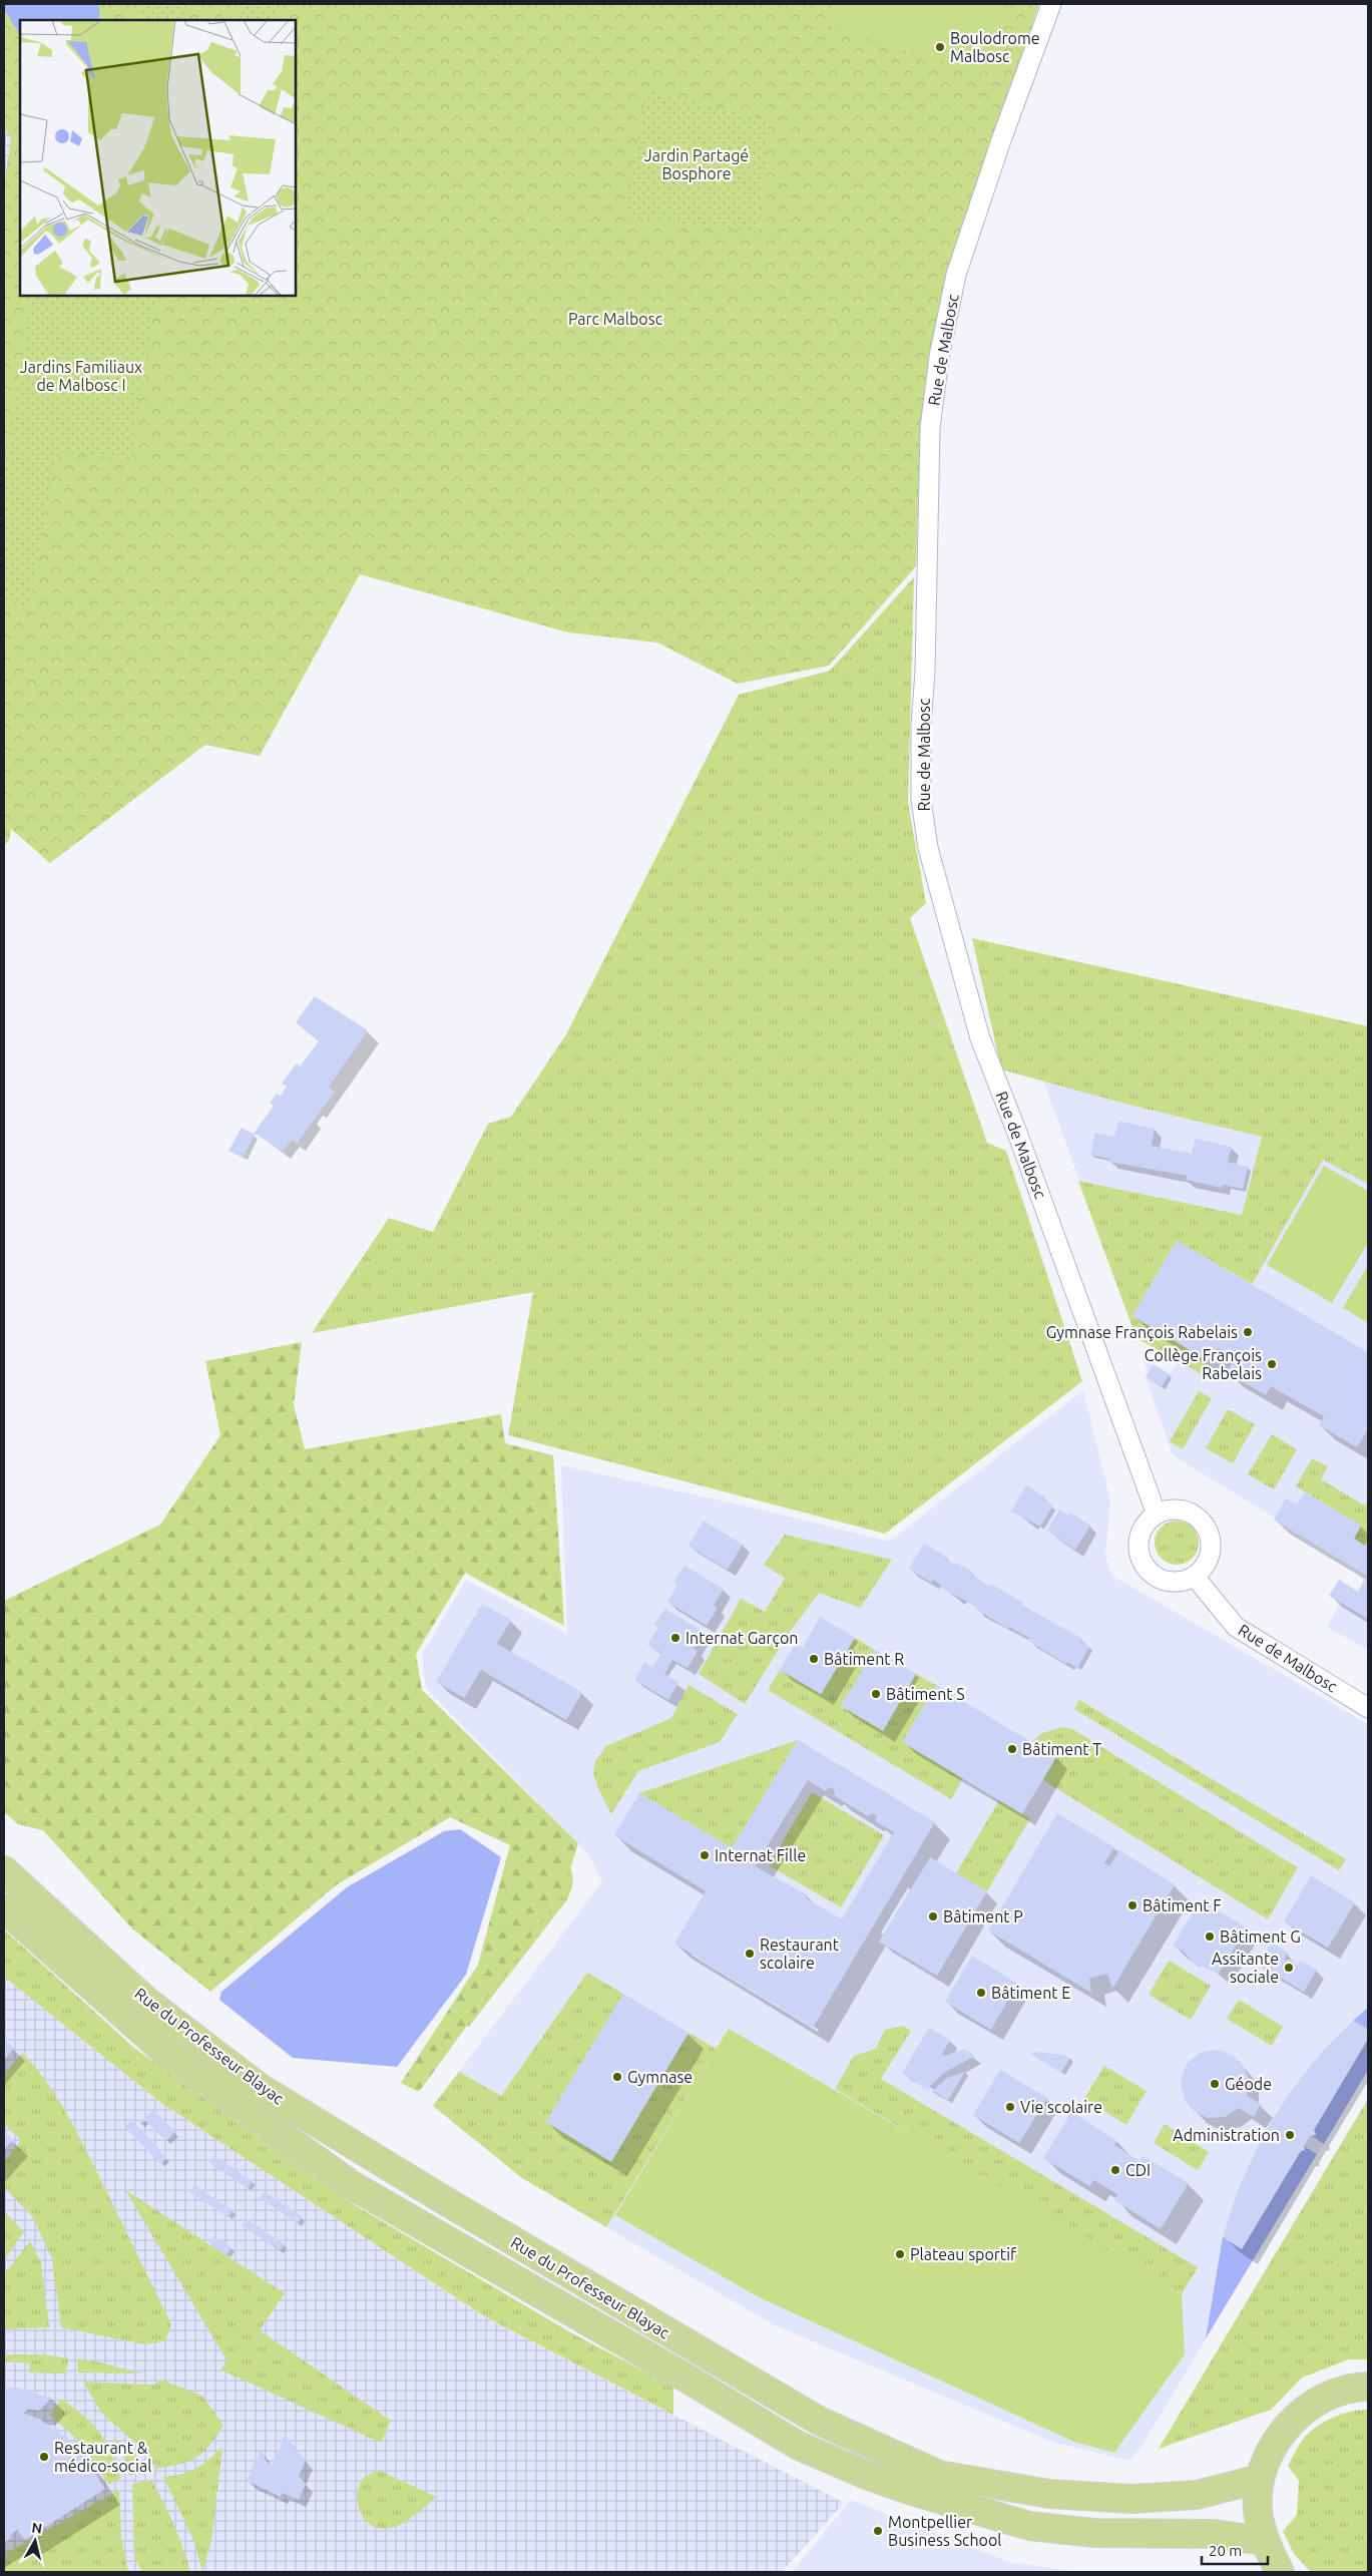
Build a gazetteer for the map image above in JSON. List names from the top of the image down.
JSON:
{
  "streets": {
    "main road": ["Rue du Professeur Blayac"],
    "street": ["Rue de Malbosc"]
  },
  "parks": ["Jardin Partagé Bosphore", "Parc Malbosc", "Jardins Familiaux de Malbosc I"],
  "places": [
    "Boulodrome Malbosc",
    "Gymnase François Rabelais",
    "Collège François Rabelais",
    "Internat Garçon",
    "Bâtiment R",
    "Bâtiment S",
    "Bâtiment T",
    "Internat Fille",
    "Bâtiment F",
    "Bâtiment P",
    "Bâtiment G",
    "Restaurant scolaire",
    "Assitante sociale",
    "Bâtiment E",
    "Gymnase",
    "Géode",
    "Vie scolaire",
    "Administration",
    "CDI",
    "Plateau sportif",
    "Restaurant & médico-social",
    "Montpellier Business School"
  ],
  "scale_bar": "20 m",
  "north": "top"
}
